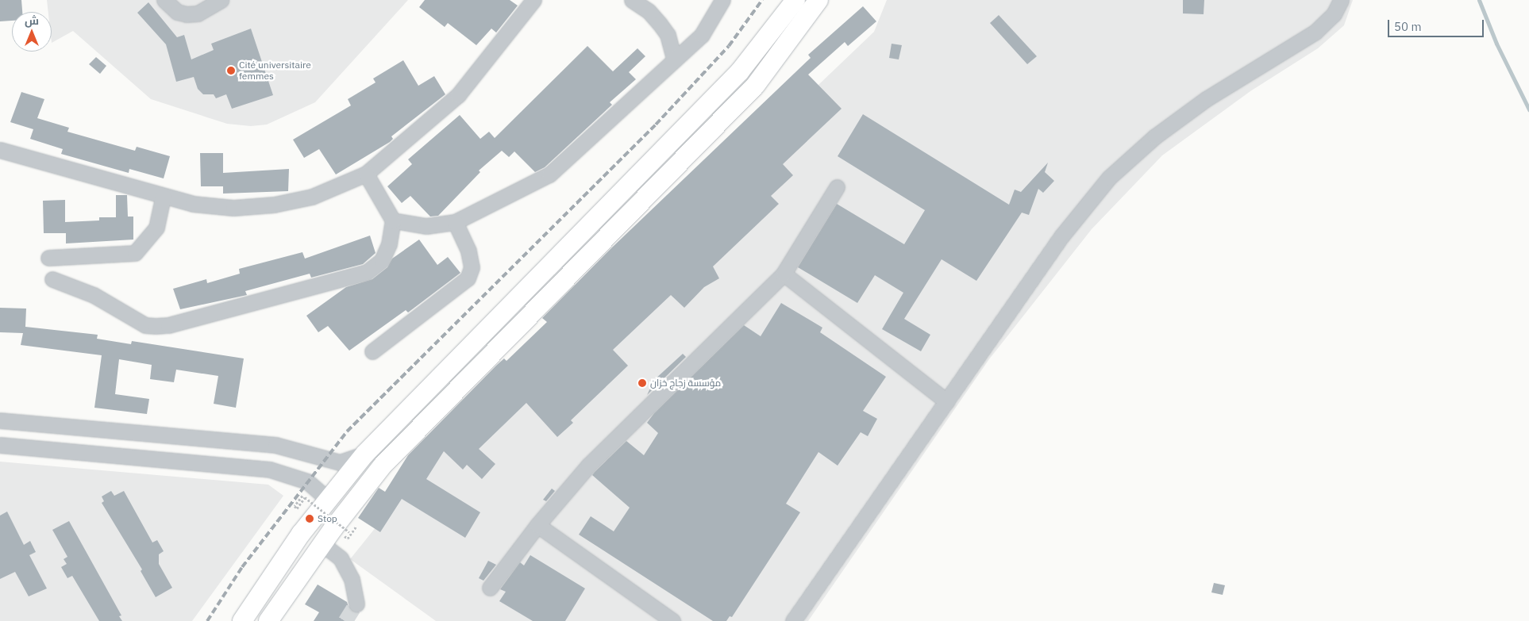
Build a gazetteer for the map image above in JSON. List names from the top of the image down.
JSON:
{
  "places": ["Cité universitaire femmes", "مؤسسة زجاج خزان", "Stop"],
  "scale_bar": "50 m",
  "north": "top"
}
